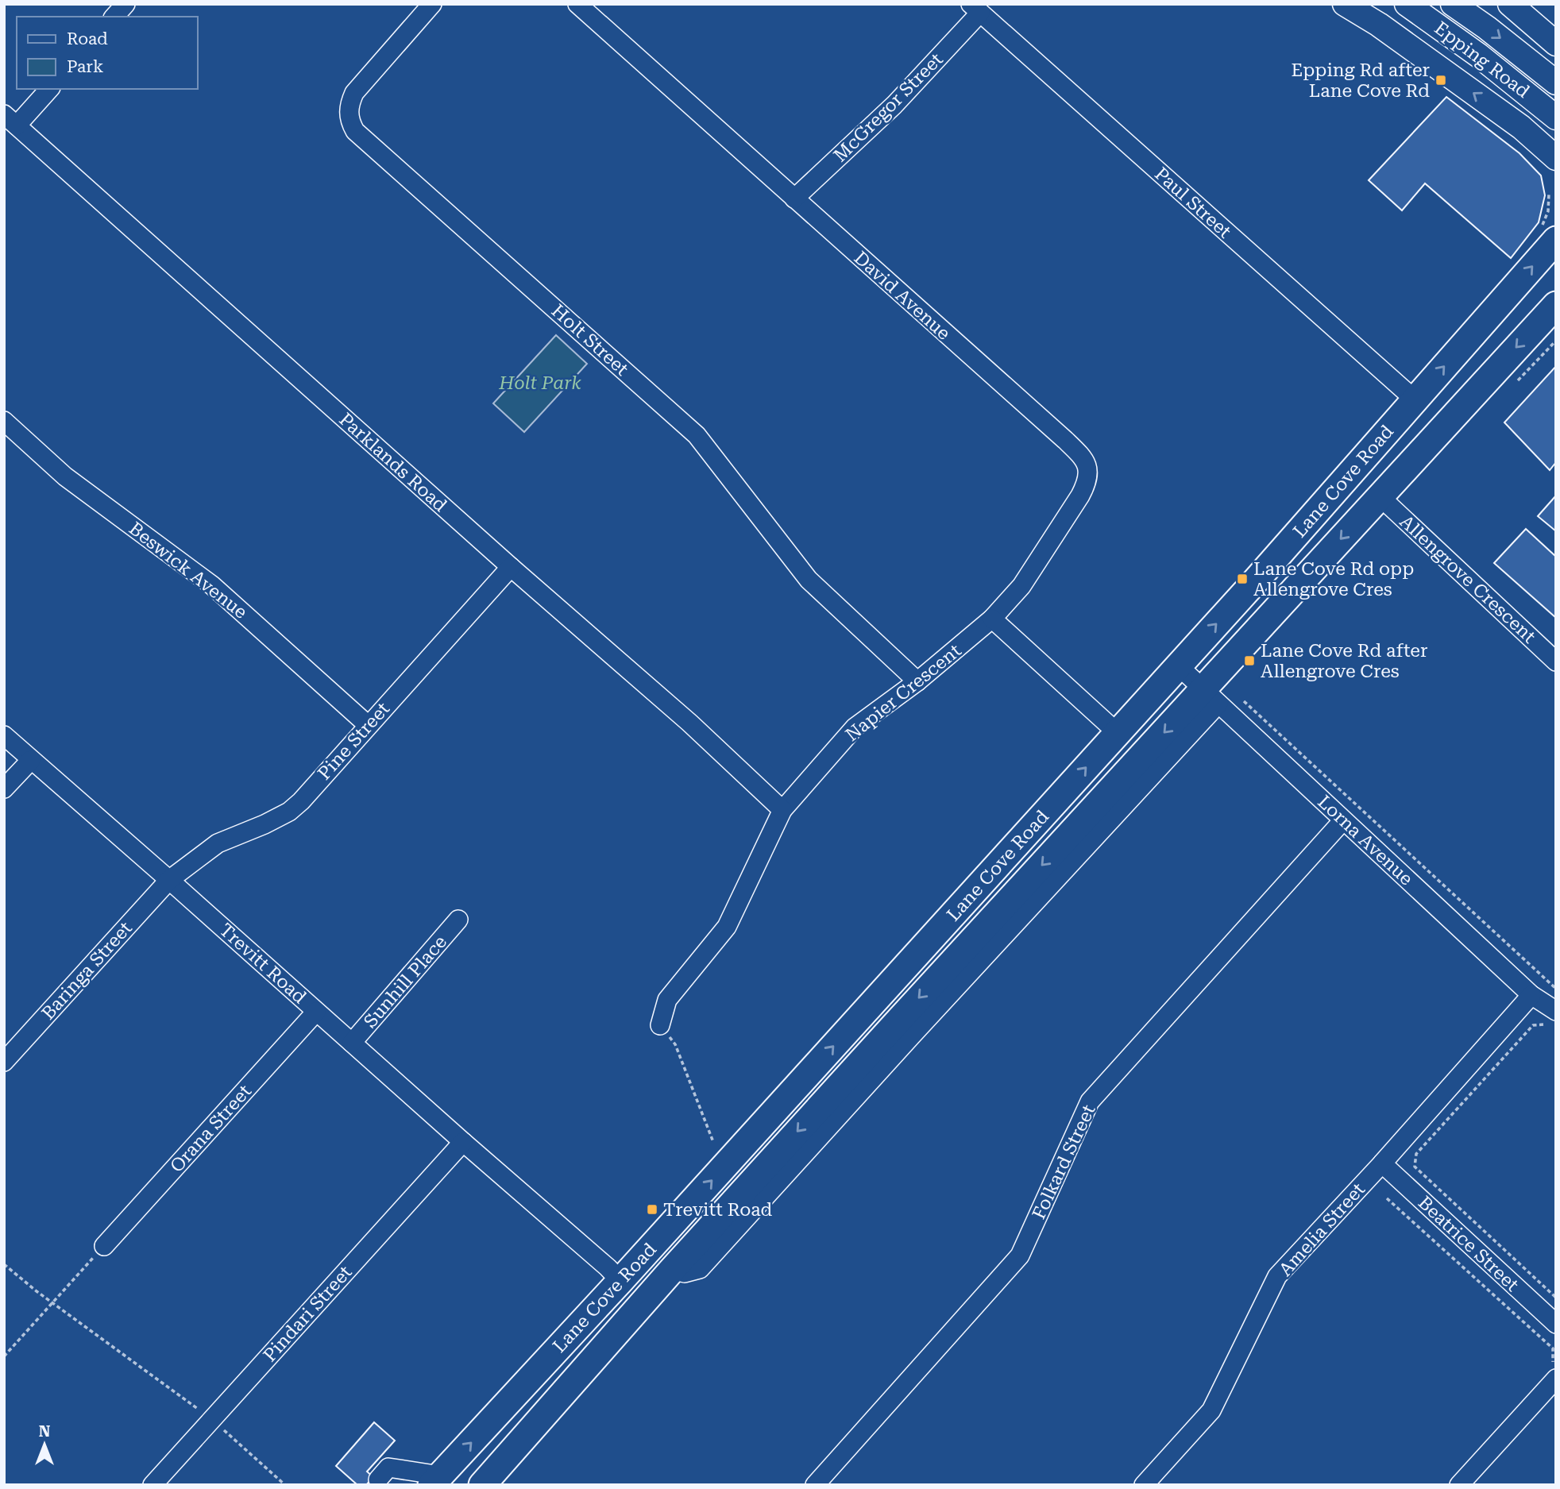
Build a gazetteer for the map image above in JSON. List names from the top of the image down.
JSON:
{
  "streets": {
    "highway": ["Lane Cove Road"],
    "main road": ["Epping Road"],
    "street": [
      "McGregor Street",
      "Paul Street",
      "David Avenue",
      "Holt Street",
      "Parklands Road",
      "Beswick Avenue",
      "Allengrove Crescent",
      "Napier Crescent",
      "Pine Street",
      "Lorna Avenue",
      "Trevitt Road",
      "Baringa Street",
      "Sunhill Place",
      "Orana Street",
      "Folkard Street",
      "Amelia Street",
      "Beatrice Street",
      "Pindari Street"
    ]
  },
  "crossings": [
    ["McGregor Street", "Paul Street"],
    ["McGregor Street", "David Avenue"],
    ["Paul Street", "Lane Cove Road"],
    ["David Avenue", "Napier Crescent"],
    ["Holt Street", "Napier Crescent"],
    ["Parklands Road", "Napier Crescent"],
    ["Parklands Road", "Pine Street"],
    ["Lane Cove Road", "Allengrove Crescent"],
    ["Lane Cove Road", "Lorna Avenue"],
    ["Lane Cove Road", "Trevitt Road"],
    ["Beswick Avenue", "Pine Street"],
    ["Pine Street", "Trevitt Road"],
    ["Pine Street", "Baringa Street"],
    ["Lorna Avenue", "Folkard Street"],
    ["Lorna Avenue", "Amelia Street"],
    ["Trevitt Road", "Baringa Street"],
    ["Trevitt Road", "Sunhill Place"],
    ["Trevitt Road", "Orana Street"],
    ["Trevitt Road", "Pindari Street"],
    ["Amelia Street", "Beatrice Street"]
  ],
  "parks": ["Holt Park"],
  "places": {
    "transit": [
      "Epping Rd after Lane Cove Rd",
      "Lane Cove Rd opp Allengrove Cres",
      "Lane Cove Rd after Allengrove Cres",
      "Trevitt Road"
    ]
  },
  "legend": ["Road", "Park"],
  "north": "top"
}
